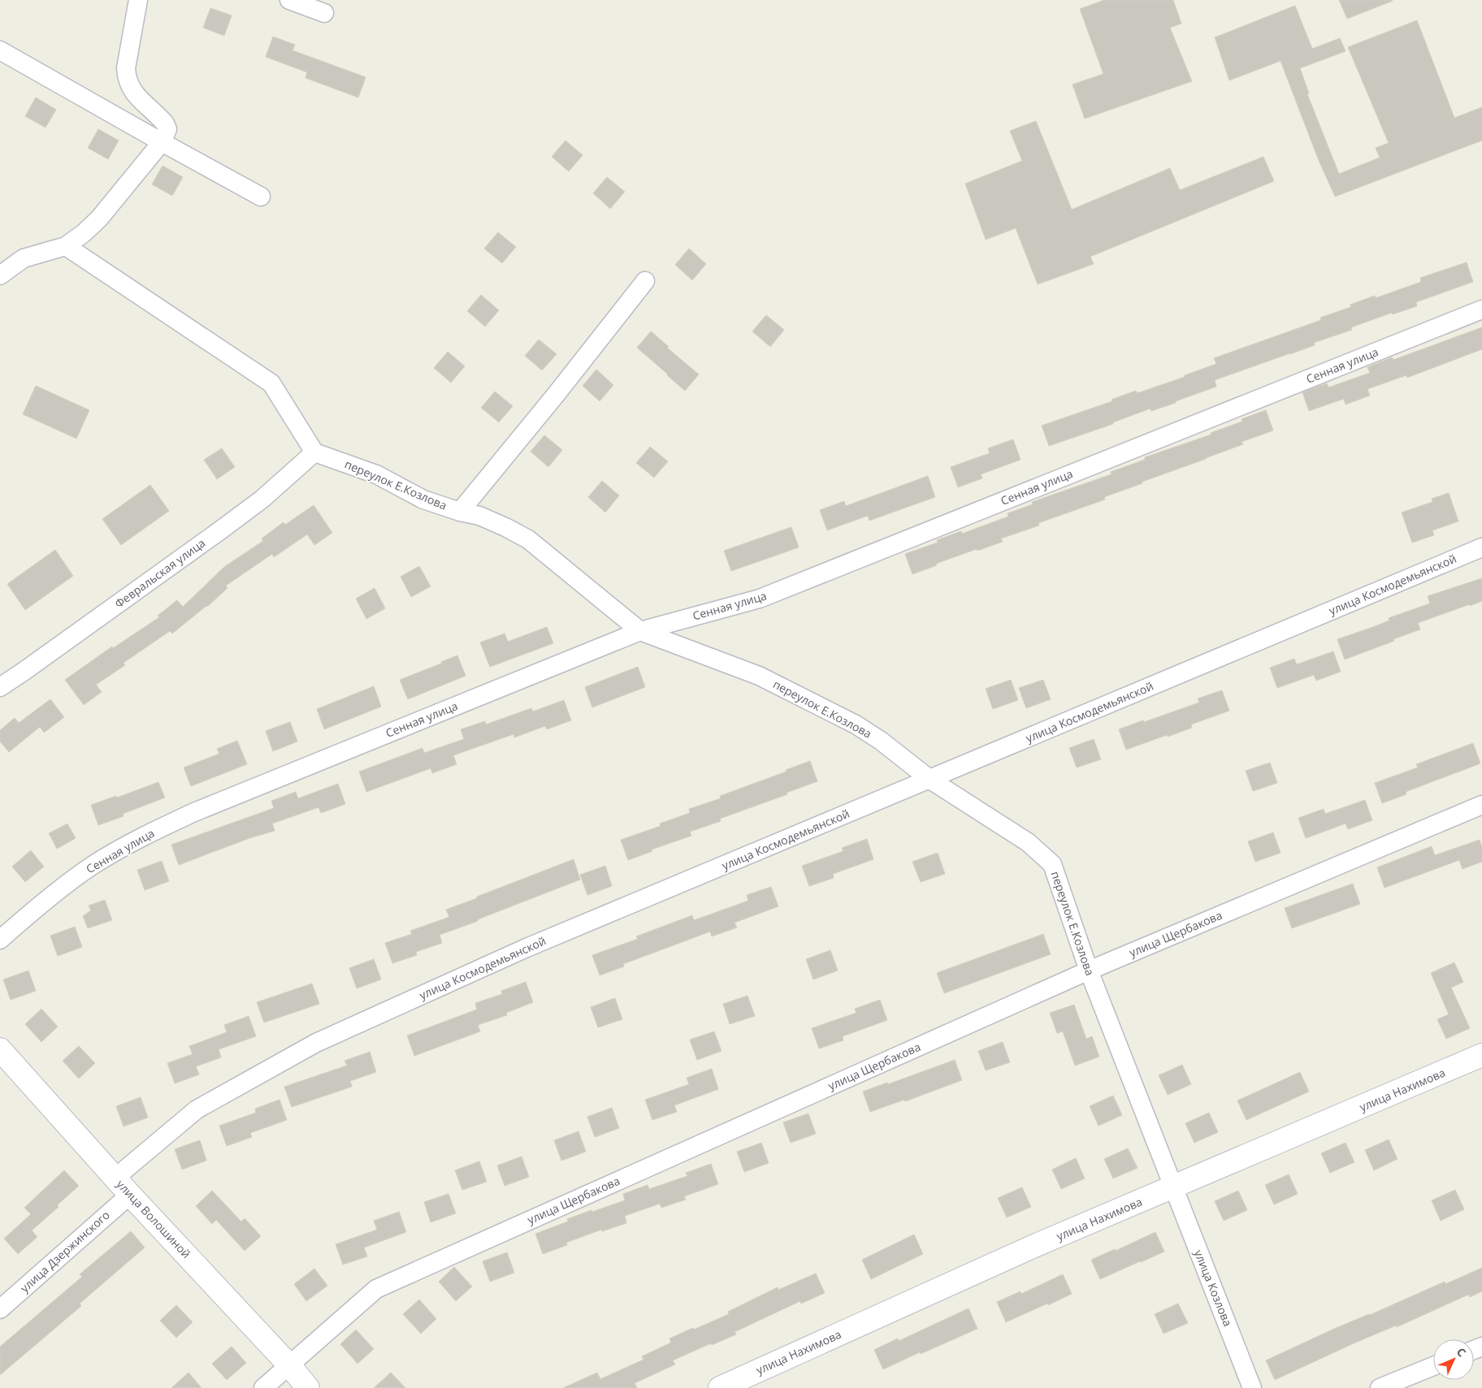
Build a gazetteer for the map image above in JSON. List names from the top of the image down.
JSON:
{
  "streets": {
    "main road": ["улица Нахимова", "улица Волошиной"],
    "street": [
      "Сенная улица",
      "переулок Е.Козлова",
      "Февральская улица",
      "улица Космодемьянской",
      "улица Щербакова",
      "улица Дзержинского",
      "улица Козлова"
    ]
  },
  "crossings": [
    ["Сенная улица", "переулок Е.Козлова"],
    ["переулок Е.Козлова", "Февральская улица"],
    ["переулок Е.Козлова", "улица Космодемьянской"],
    ["переулок Е.Козлова", "улица Щербакова"],
    ["переулок Е.Козлова", "улица Нахимова"],
    ["переулок Е.Козлова", "улица Козлова"],
    ["улица Космодемьянской", "улица Волошиной"],
    ["улица Щербакова", "улица Волошиной"],
    ["улица Нахимова", "улица Козлова"],
    ["улица Волошиной", "улица Дзержинского"]
  ],
  "north": "top right"
}
